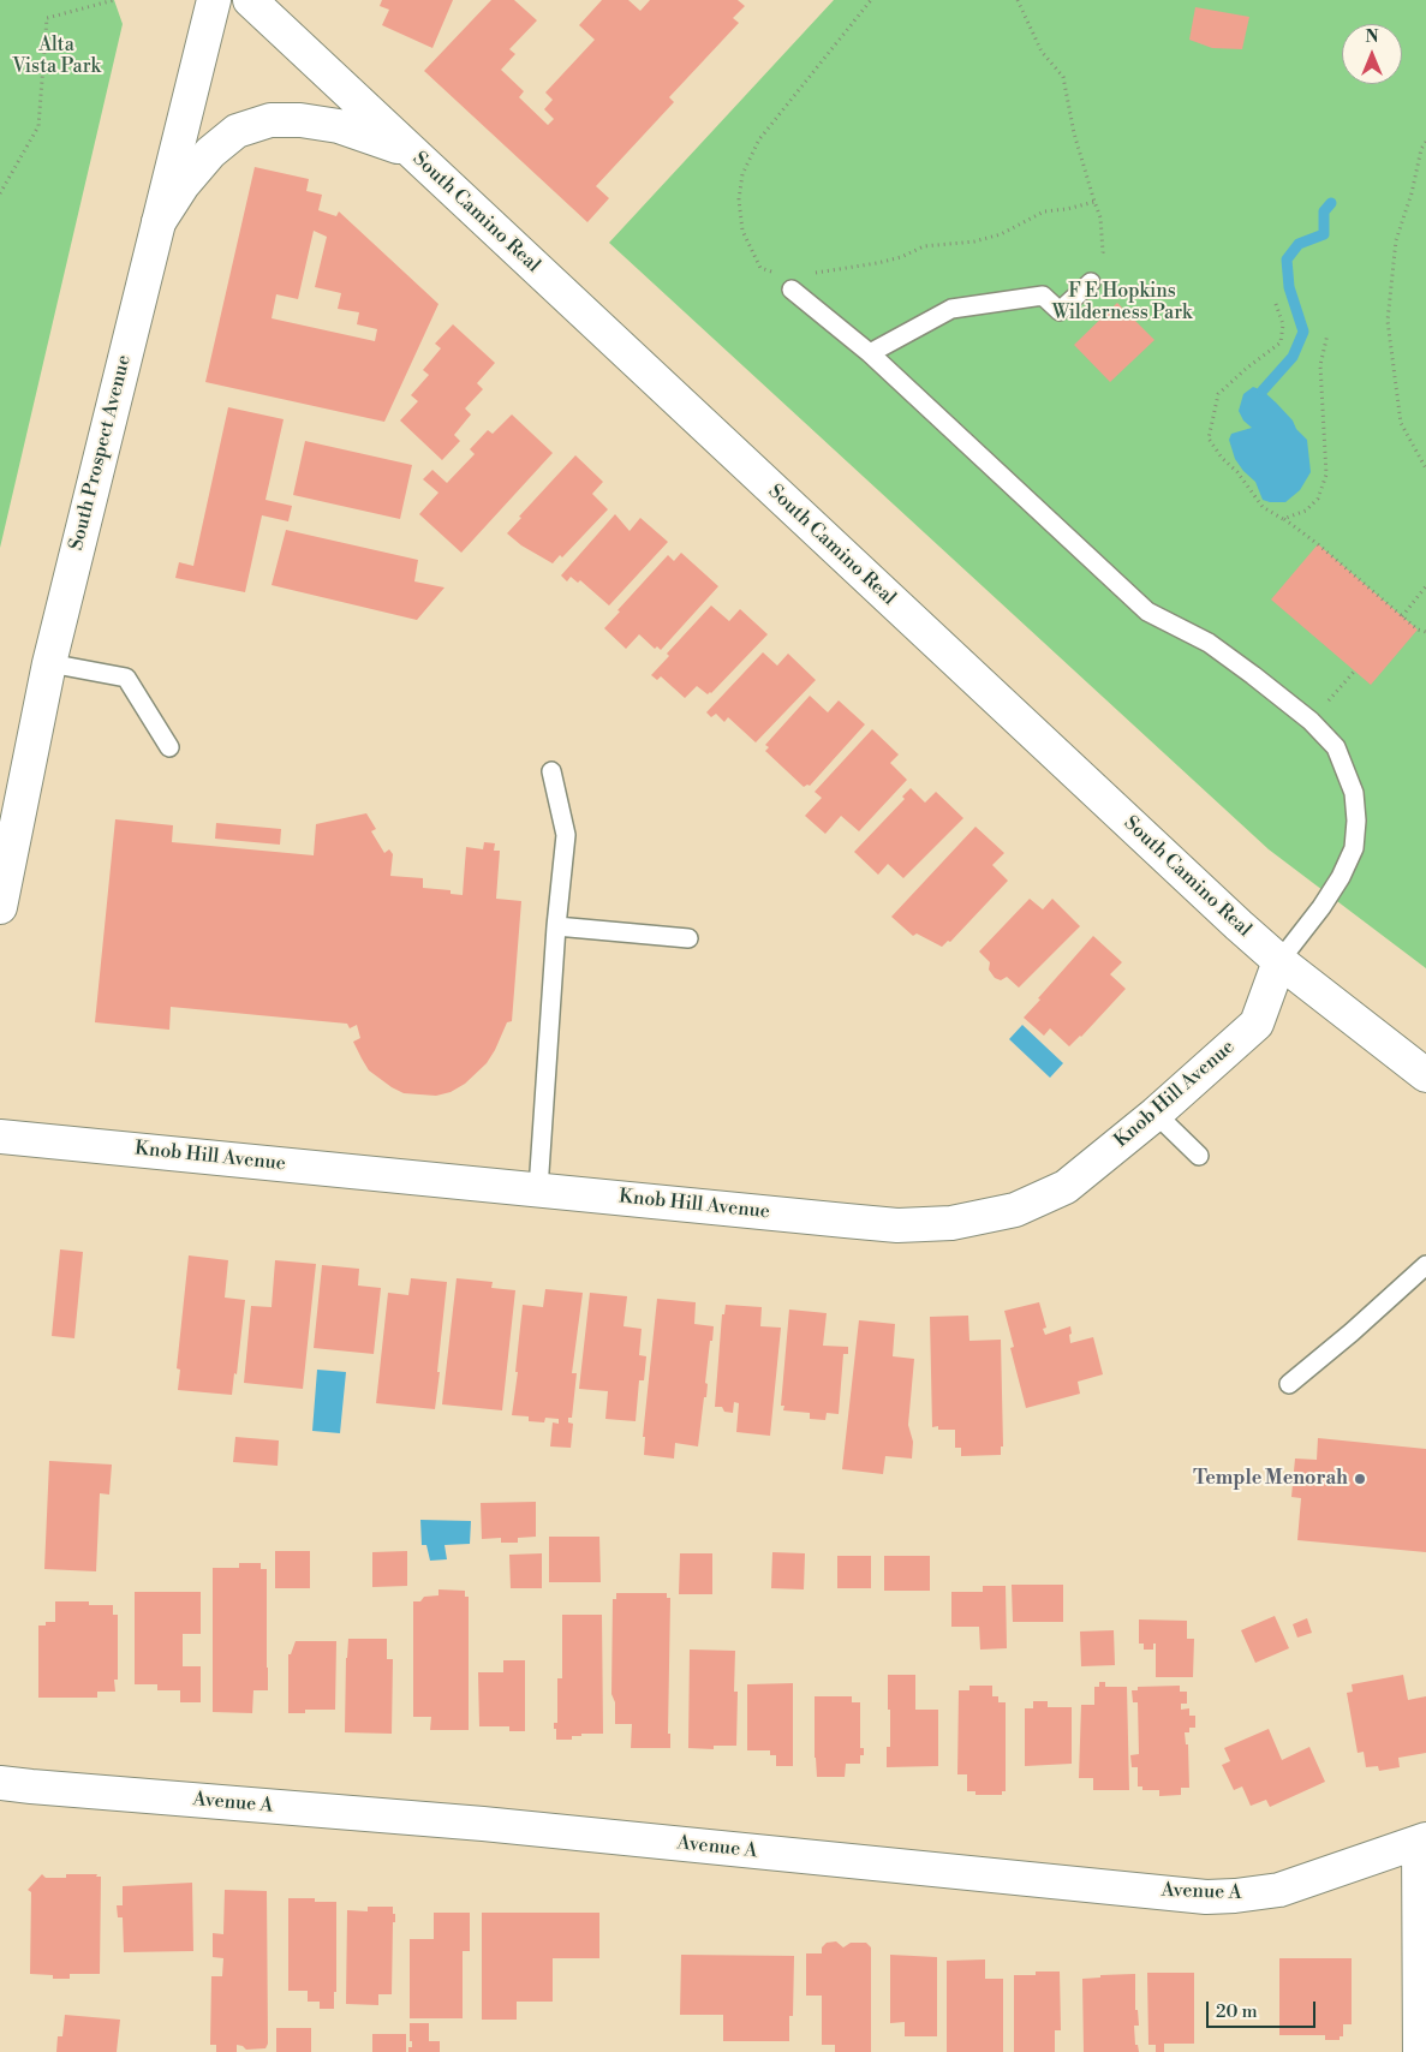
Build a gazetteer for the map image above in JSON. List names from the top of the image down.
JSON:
{
  "streets": {
    "street": [
      "South Camino Real",
      "South Prospect Avenue",
      "Knob Hill Avenue",
      "Avenue A"
    ]
  },
  "crossings": [
    ["South Camino Real", "Knob Hill Avenue"]
  ],
  "parks": ["Alta Vista Park", "F E Hopkins Wilderness Park"],
  "places": ["Temple Menorah"],
  "scale_bar": "20 m",
  "north": "top"
}
